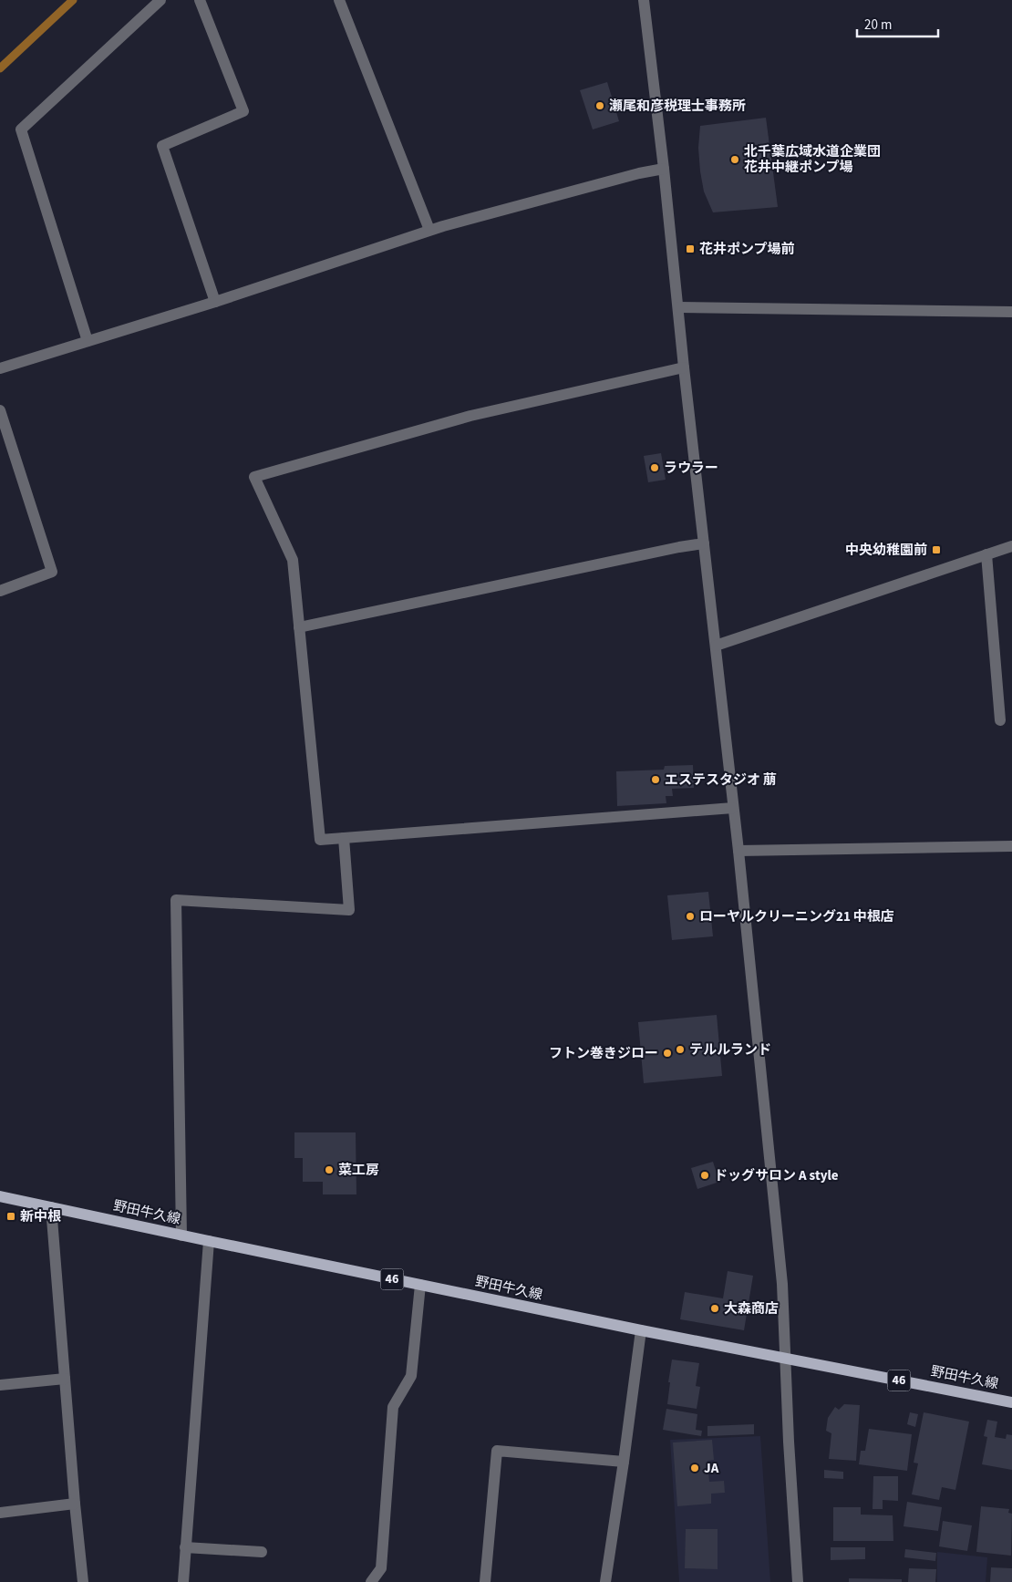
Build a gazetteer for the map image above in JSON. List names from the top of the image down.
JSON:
{
  "streets": {
    "main road": ["野田牛久線", "46"]
  },
  "places": {
    "other": [
      "瀬尾和彦税理士事務所",
      "北千葉広域水道企業団 花井中継ポンプ場",
      "ラウラー",
      "エステスタジオ 萠",
      "ローヤルクリーニング21 中根店",
      "テルルランド",
      "フトン巻きジロー",
      "菜工房",
      "ドッグサロン A style",
      "大森商店",
      "JA"
    ],
    "transit": ["花井ポンプ場前", "中央幼稚園前", "新中根"]
  },
  "scale_bar": "20 m"
}
